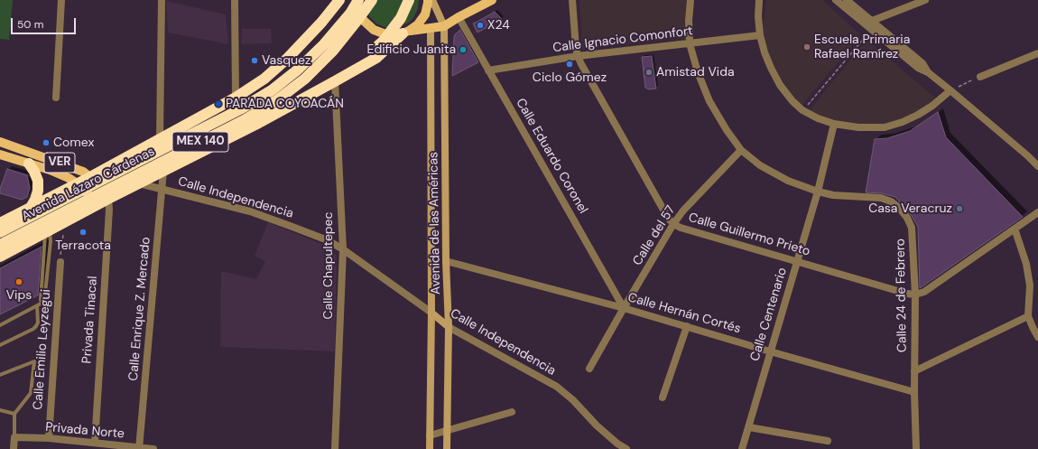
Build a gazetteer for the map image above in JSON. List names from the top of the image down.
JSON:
{
  "streets": {
    "highway": ["MEX 140", "Avenida Lázaro Cárdenas"],
    "main road": ["VER", "Calle Independencia", "Avenida de las Américas"],
    "street": [
      "Calle Ignacio Comonfort",
      "Calle Eduardo Coronel",
      "Calle Guillermo Prieto",
      "Calle del 57",
      "Calle Chapultepec",
      "Calle 24 de Febrero",
      "Calle Enrique Z. Mercado",
      "Calle Hernán Cortés",
      "Calle Centenario",
      "Privada Tinacal",
      "Calle Emilio Leyzegui",
      "Privada Norte"
    ]
  },
  "crossings": [
    ["Calle Ignacio Comonfort", "Calle Eduardo Coronel"],
    ["Calle Ignacio Comonfort", "Calle Guillermo Prieto"],
    ["Calle Ignacio Comonfort", "Calle 24 de Febrero"],
    ["MEX 140", "VER"],
    ["MEX 140", "Calle Independencia"],
    ["MEX 140", "Calle Chapultepec"],
    ["MEX 140", "Calle Enrique Z. Mercado"],
    ["MEX 140", "Privada Tinacal"],
    ["Calle Eduardo Coronel", "Calle del 57"],
    ["Calle Eduardo Coronel", "Calle Hernán Cortés"],
    ["VER", "Privada Tinacal"],
    ["Calle Independencia", "Avenida de las Américas"],
    ["Calle Independencia", "Calle Chapultepec"],
    ["Calle Independencia", "Calle Enrique Z. Mercado"],
    ["Avenida de las Américas", "Calle Hernán Cortés"],
    ["Calle Guillermo Prieto", "Calle del 57"],
    ["Calle Guillermo Prieto", "Calle 24 de Febrero"],
    ["Calle Guillermo Prieto", "Calle Centenario"],
    ["Calle del 57", "Calle 24 de Febrero"],
    ["Calle del 57", "Calle Hernán Cortés"],
    ["Calle 24 de Febrero", "Calle Hernán Cortés"],
    ["Calle 24 de Febrero", "Calle Centenario"],
    ["Calle Enrique Z. Mercado", "Privada Norte"],
    ["Calle Hernán Cortés", "Calle Centenario"],
    ["Privada Tinacal", "Privada Norte"],
    ["Calle Emilio Leyzegui", "Privada Norte"]
  ],
  "places": [
    "X24",
    "Escuela Primaria Rafael Ramírez",
    "Edificio Juanita",
    "Vasquez",
    "Ciclo Gómez",
    "Amistad Vida",
    "PARADA COYOACÁN",
    "Comex",
    "Casa Veracruz",
    "Terracota",
    "Vips"
  ],
  "scale_bar": "50 m"
}
